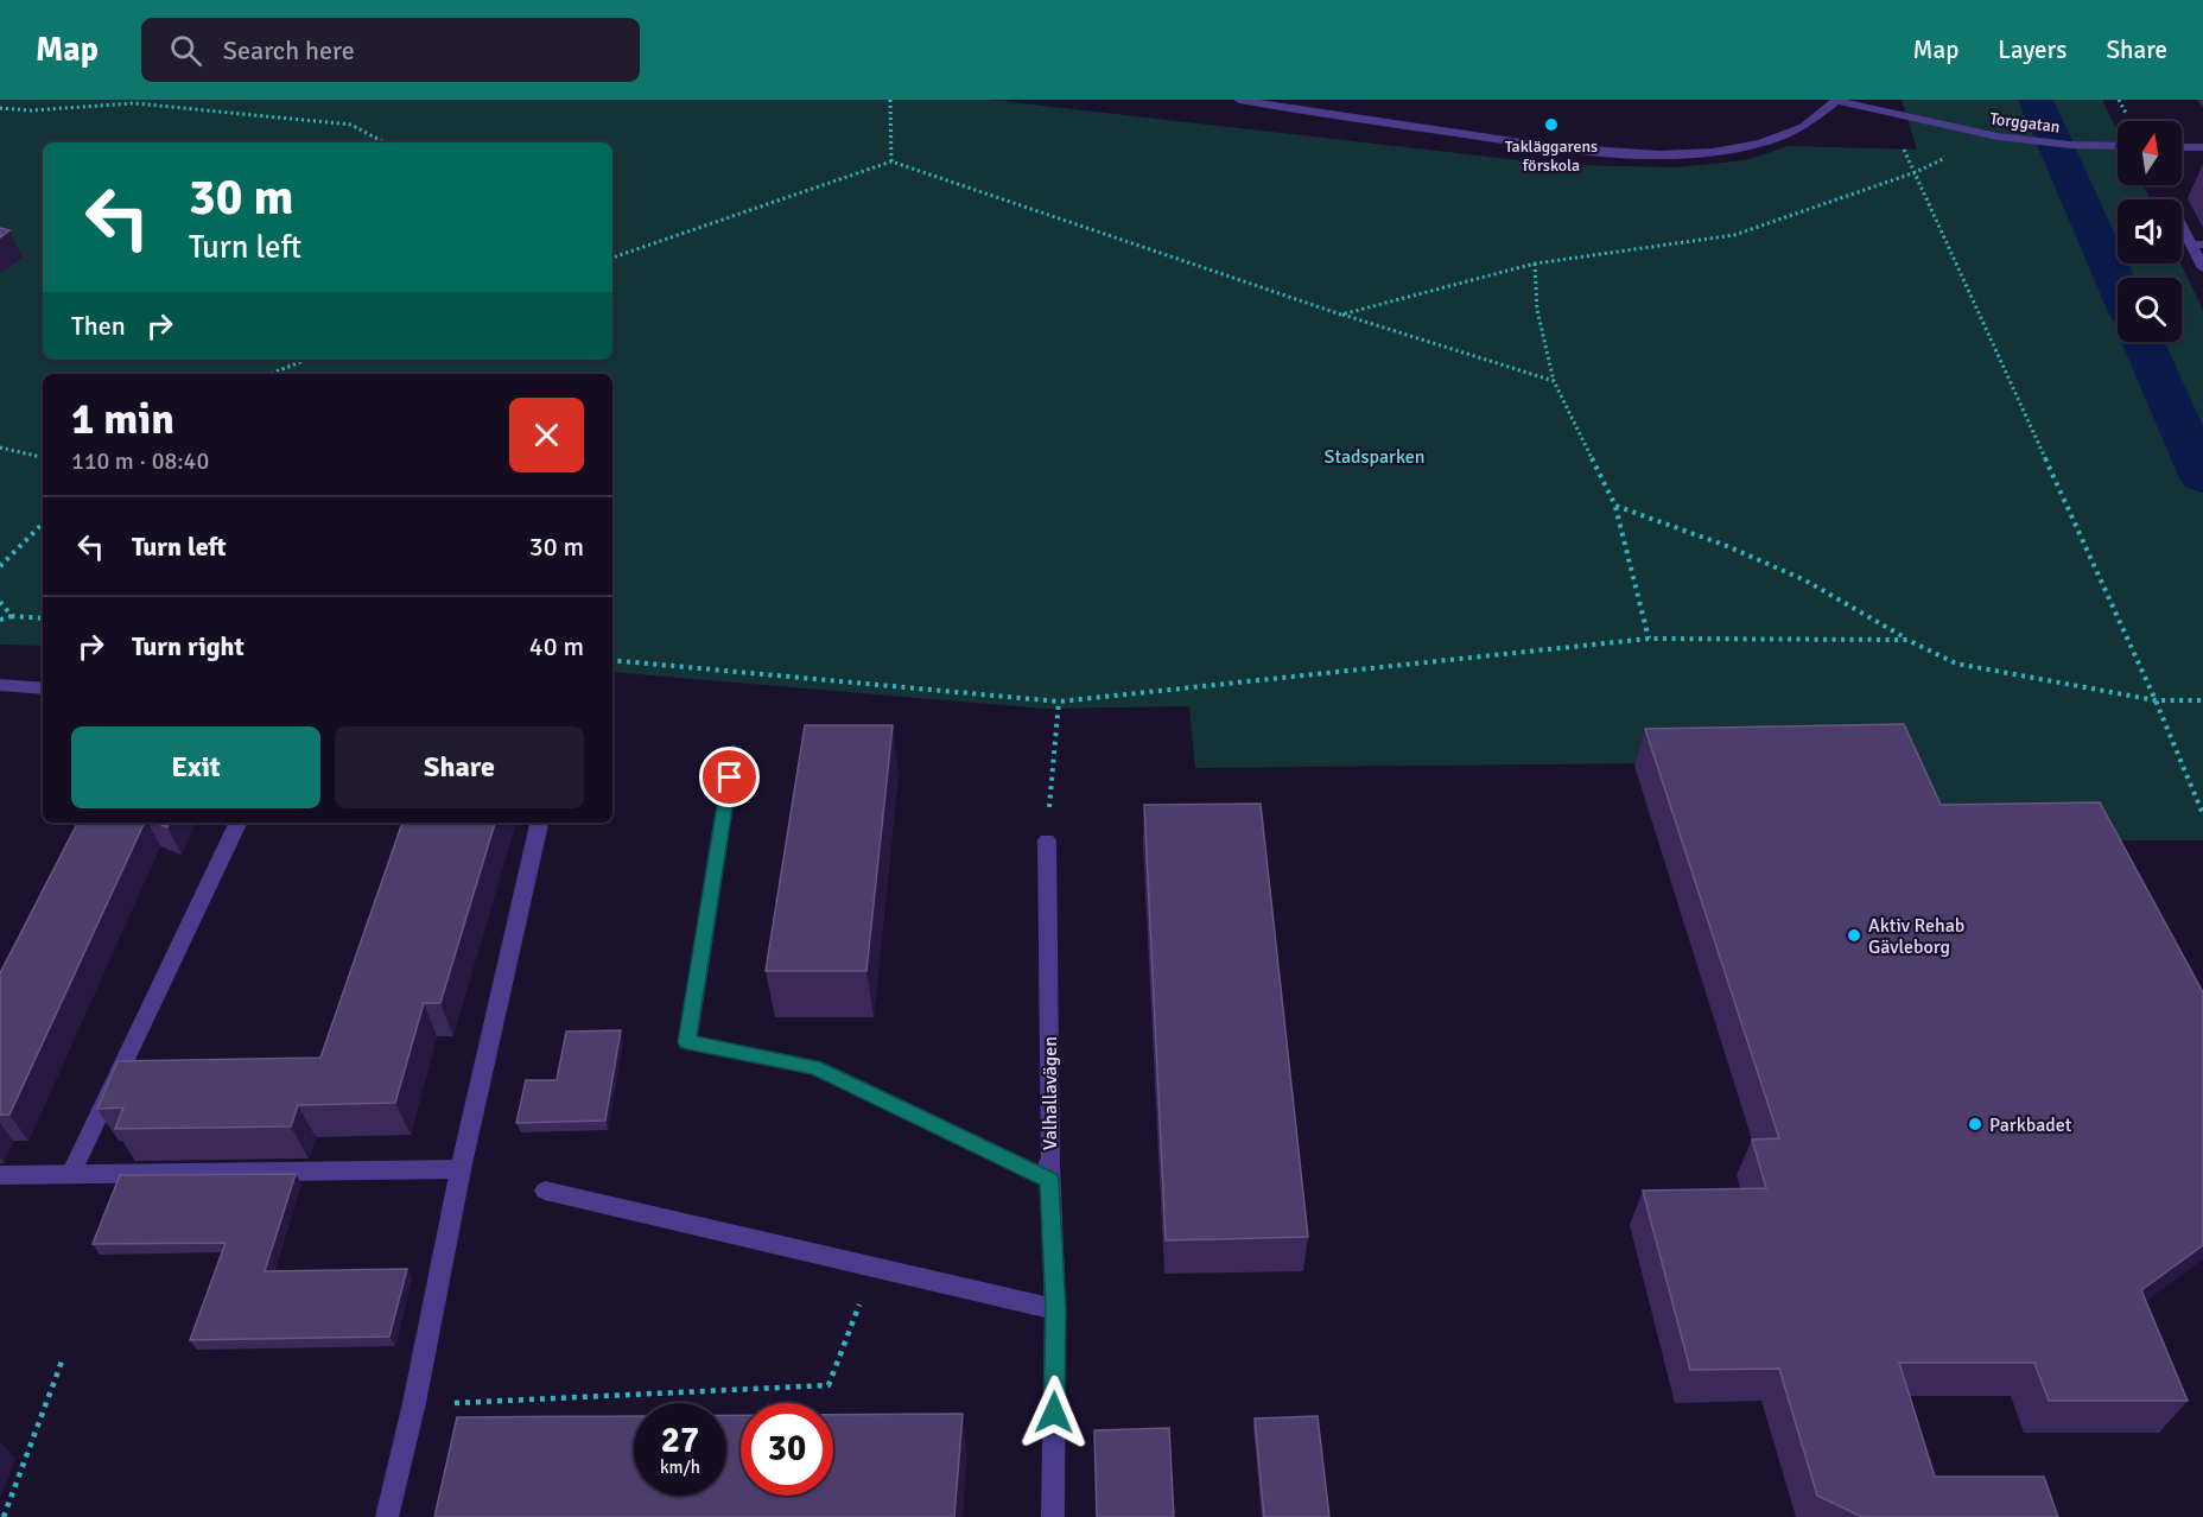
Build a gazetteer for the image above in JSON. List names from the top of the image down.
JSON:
{
  "streets": {
    "street": ["Torggatan", "Valhallavägen"]
  },
  "parks": ["Stadsparken"],
  "places": ["Takläggarens förskola", "Aktiv Rehab Gävleborg", "Parkbadet"],
  "north": "top",
  "page": {
    "header": "Map",
    "search": "Search here",
    "nav": ["Map", "Layers", "Share"],
    "turn": ["30 m", "Turn left"],
    "then": "Then",
    "heading": ["1 min", "110 m · 08:40"],
    "list": [
      {
        "name": "Turn left",
        "value": "30 m"
      },
      {
        "name": "Turn right",
        "value": "40 m"
      }
    ],
    "buttons": ["Exit", "Share"],
    "speed": "27 km/h",
    "limit": "30"
  }
}
